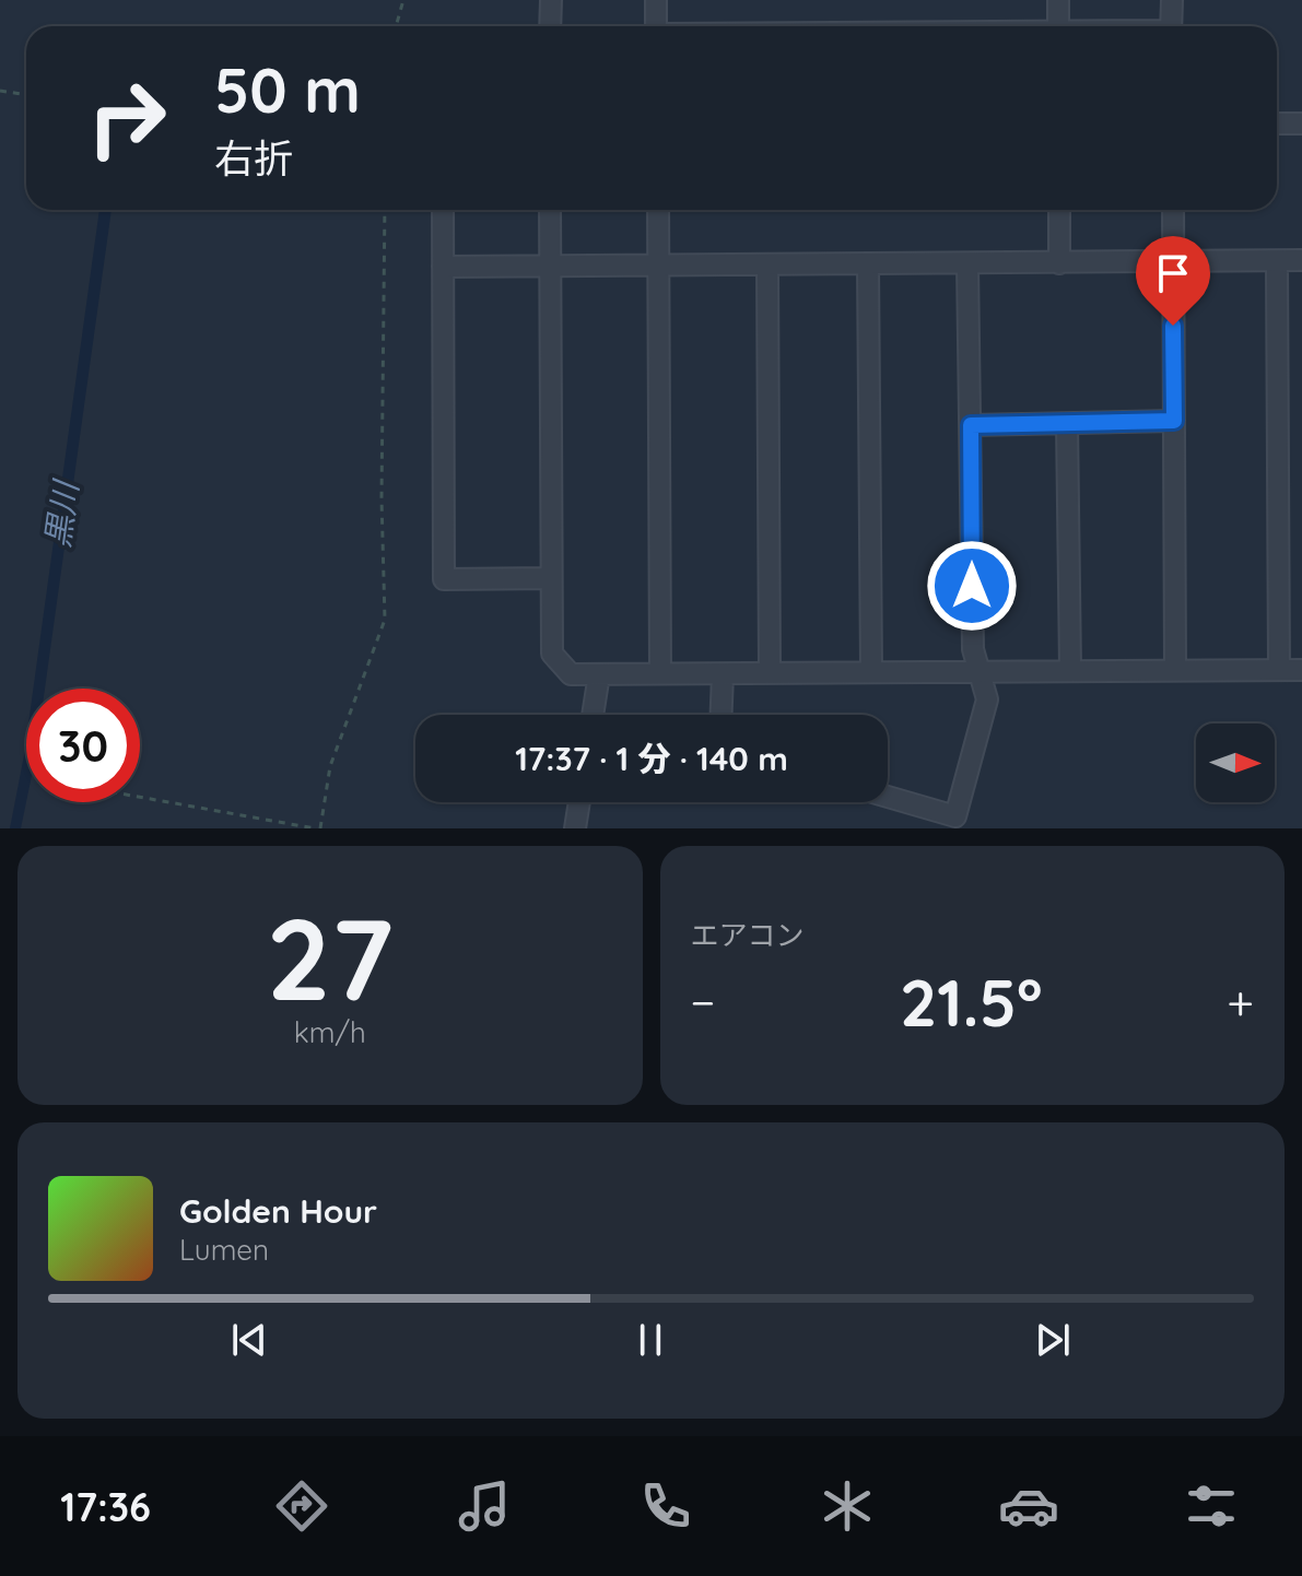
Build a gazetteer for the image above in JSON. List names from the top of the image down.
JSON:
{
  "water": ["黒川"],
  "north": "right",
  "page": {
    "turn": ["50 m", "右折"],
    "limit": "30",
    "trip": "17:37 · 1 分 · 140 m",
    "tile": [
      ["27", "km/h"],
      "エアコン"
    ],
    "heat": ["−", "21.5°", "+"],
    "song": ["Golden Hour", "Lumen"],
    "tabs": "17:36"
  }
}
